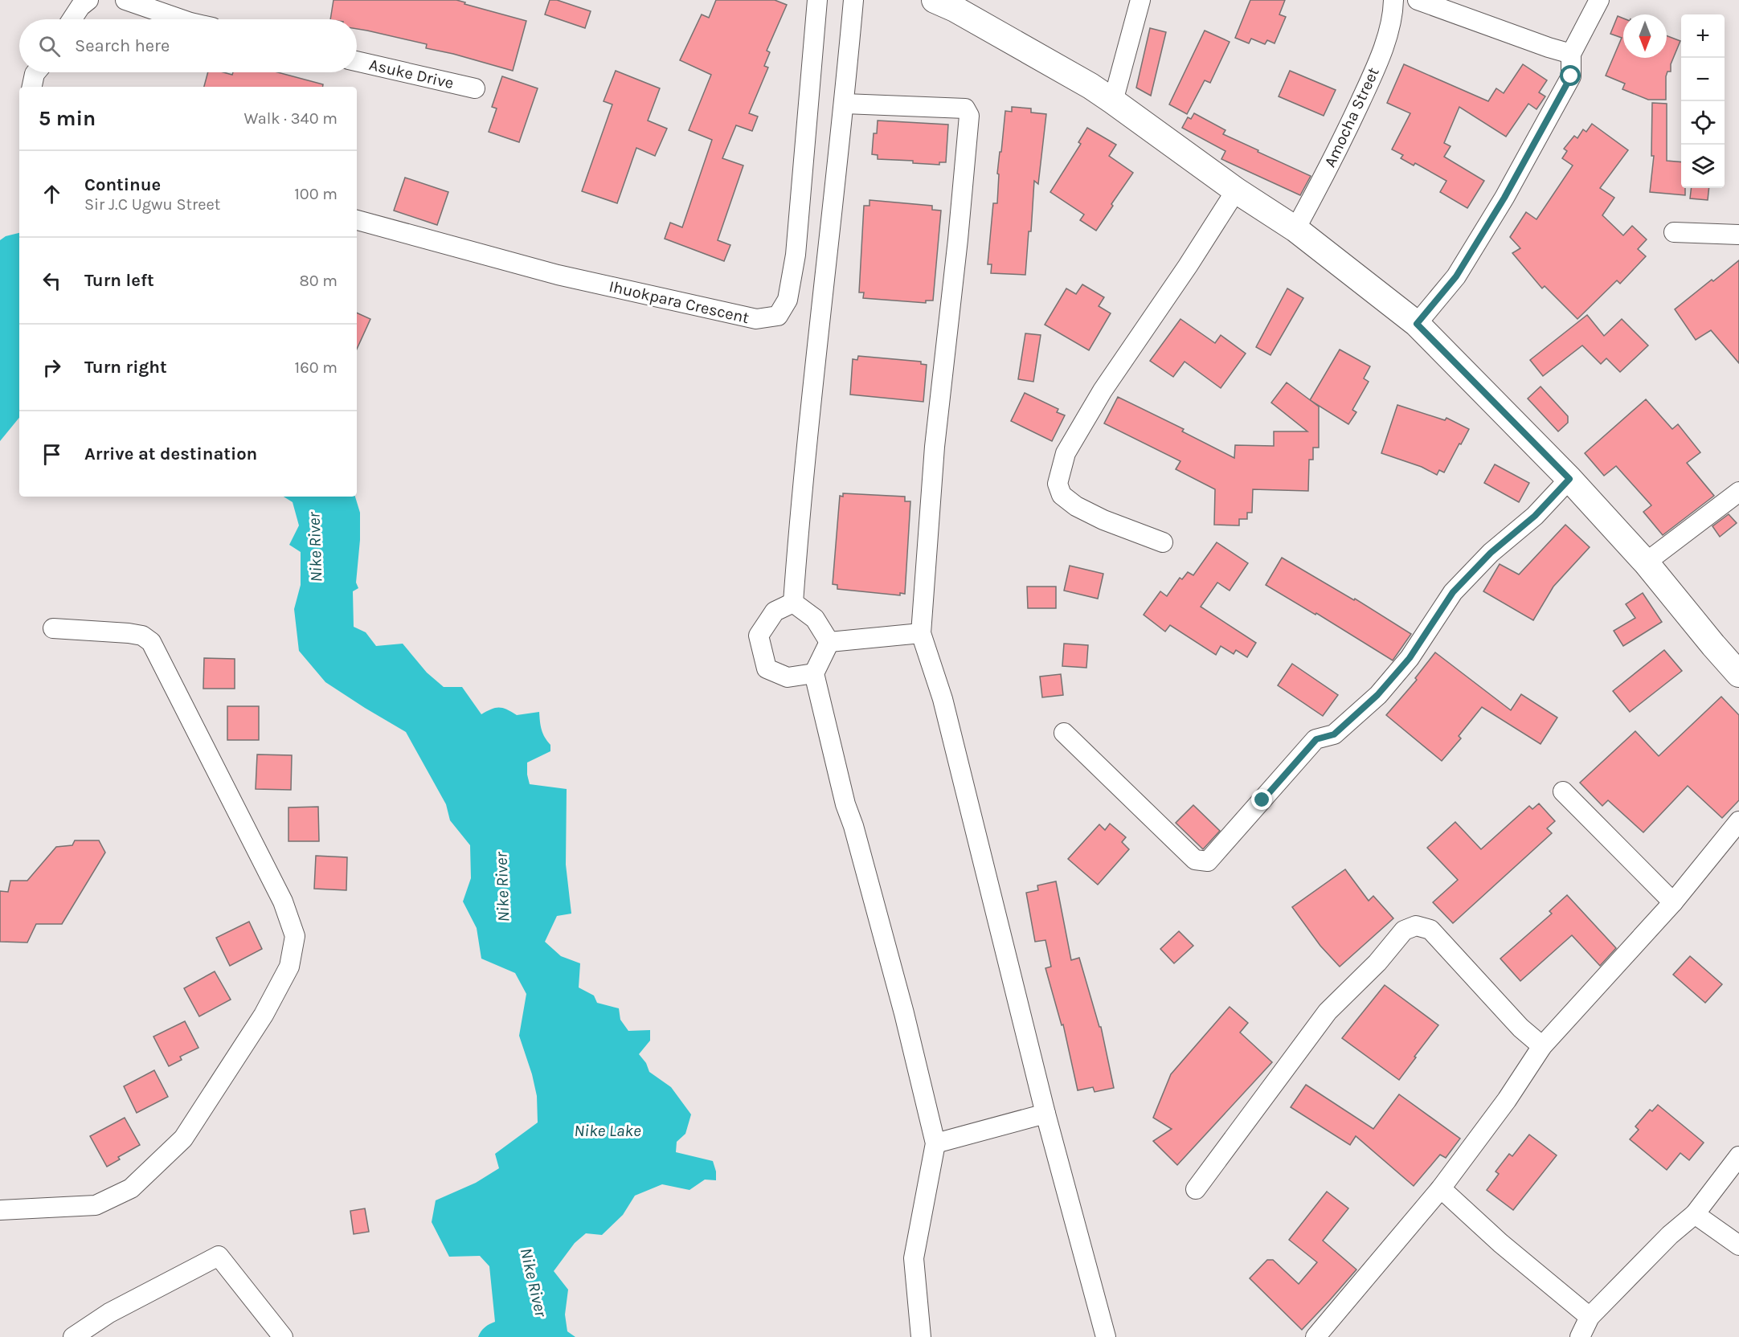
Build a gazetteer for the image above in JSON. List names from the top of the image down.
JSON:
{
  "streets": {
    "street": ["Asuke Drive", "Amocha Street", "Ihuokpara Crescent"]
  },
  "water": ["Nike River", "Nike Lake"],
  "north": "bottom",
  "page": {
    "map_buttons": ["+", "−"],
    "search": "Search here",
    "heading": ["5 min", "Walk · 340 m"],
    "list": [
      ["Continue", "Sir J.C Ugwu Street", "100 m"],
      ["Turn left", "80 m"],
      ["Turn right", "160 m"],
      "Arrive at destination"
    ]
  }
}
